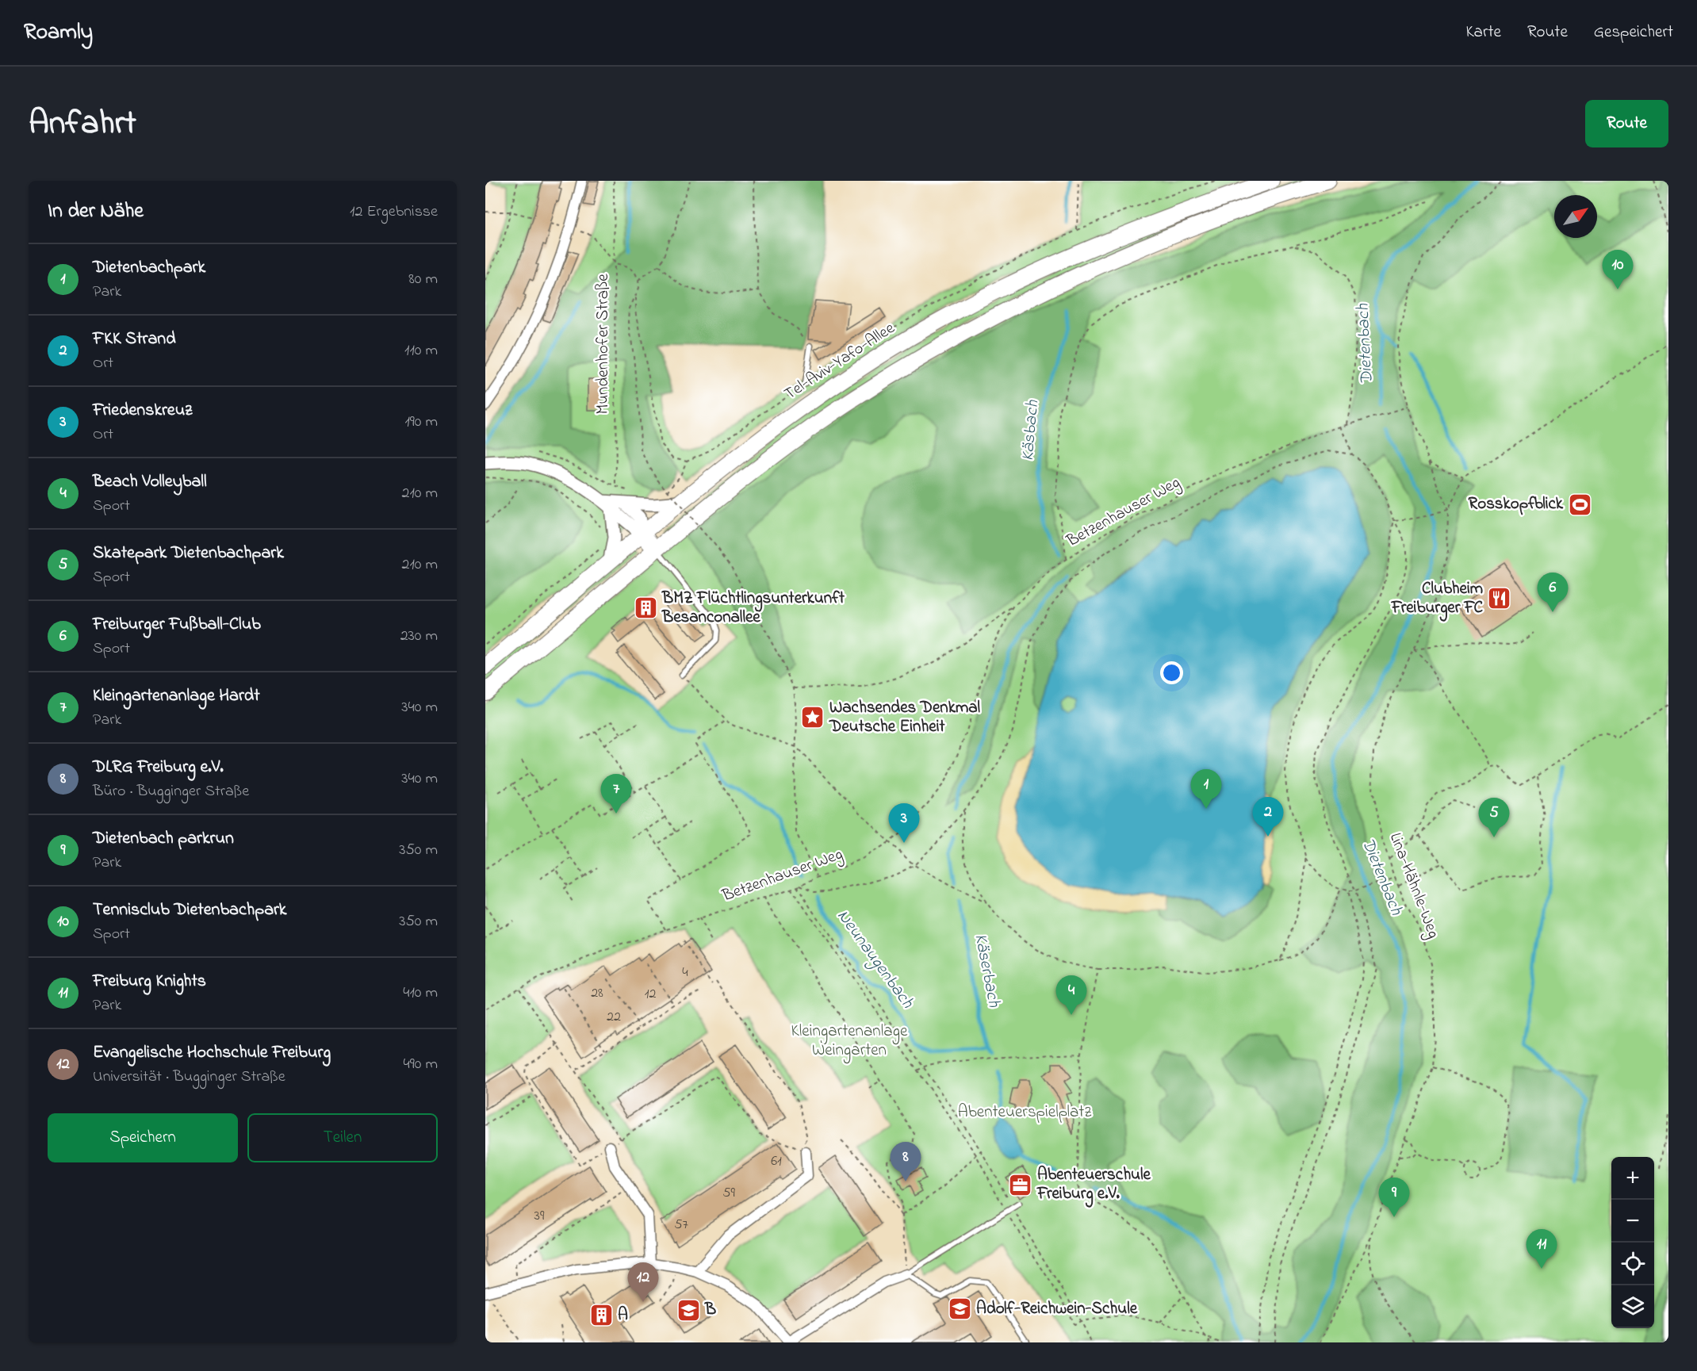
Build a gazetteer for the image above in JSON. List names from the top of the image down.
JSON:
{
  "streets": {
    "main road": ["Tel-Aviv-Yafo-Allee"],
    "path": ["Mundenhofer Straße", "Betzenhauser Weg", "Lina-Hähnle-Weg"]
  },
  "crossings": [
    ["Betzenhauser Weg", "Lina-Hähnle-Weg"]
  ],
  "water": [
    "Dietenbach",
    "Käsbach",
    "Neunaugenbach",
    "Käserbach"
  ],
  "parks": ["Kleingartenanlage Weingarten", "Abenteuerspielplatz"],
  "places": {
    "sports": ["Rosskopfblick"],
    "restaurant": ["Clubheim Freiburger FC"],
    "building": ["BMZ Flüchtlingsunterkunft Besanconallee", "A"],
    "place": ["Wachsendes Denkmal Deutsche Einheit"],
    "office": ["Abenteuerschule Freiburg e.V."],
    "school or university": ["Adolf-Reichwein-Schule", "B"]
  },
  "house_numbers": [
    "4",
    "28",
    "12",
    "22",
    "61",
    "59",
    "39",
    "57"
  ],
  "north": "top right",
  "page": {
    "header": "Roamly",
    "nav": ["Karte", "Route", "Gespeichert"],
    "title": "Anfahrt",
    "buttons": [
      "Route",
      ["Speichern", "Teilen"]
    ],
    "heading": ["In der Nähe", "12 Ergebnisse"],
    "list": [
      {
        "mark": "1",
        "name": "Dietenbachpark",
        "note": "Park",
        "value": "80 m"
      },
      {
        "mark": "2",
        "name": "FKK Strand",
        "note": "Ort",
        "value": "110 m"
      },
      {
        "mark": "3",
        "name": "Friedenskreuz",
        "note": "Ort",
        "value": "190 m"
      },
      {
        "mark": "4",
        "name": "Beach Volleyball",
        "note": "Sport",
        "value": "210 m"
      },
      {
        "mark": "5",
        "name": "Skatepark Dietenbachpark",
        "note": "Sport",
        "value": "210 m"
      },
      {
        "mark": "6",
        "name": "Freiburger Fußball-Club",
        "note": "Sport",
        "value": "230 m"
      },
      {
        "mark": "7",
        "name": "Kleingartenanlage Hardt",
        "note": "Park",
        "value": "340 m"
      },
      {
        "mark": "8",
        "name": "DLRG Freiburg e.V.",
        "note": "Büro · Bugginger Straße",
        "value": "340 m"
      },
      {
        "mark": "9",
        "name": "Dietenbach parkrun",
        "note": "Park",
        "value": "350 m"
      },
      {
        "mark": "10",
        "name": "Tennisclub Dietenbachpark",
        "note": "Sport",
        "value": "350 m"
      },
      {
        "mark": "11",
        "name": "Freiburg Knights",
        "note": "Park",
        "value": "410 m"
      },
      {
        "mark": "12",
        "name": "Evangelische Hochschule Freiburg",
        "note": "Universität · Bugginger Straße",
        "value": "490 m"
      }
    ],
    "pins": [
      "10",
      "6",
      "1",
      "7",
      "2",
      "5",
      "3",
      "4",
      "8",
      "9",
      "11",
      "12"
    ],
    "map_buttons": ["+", "−"]
  }
}
